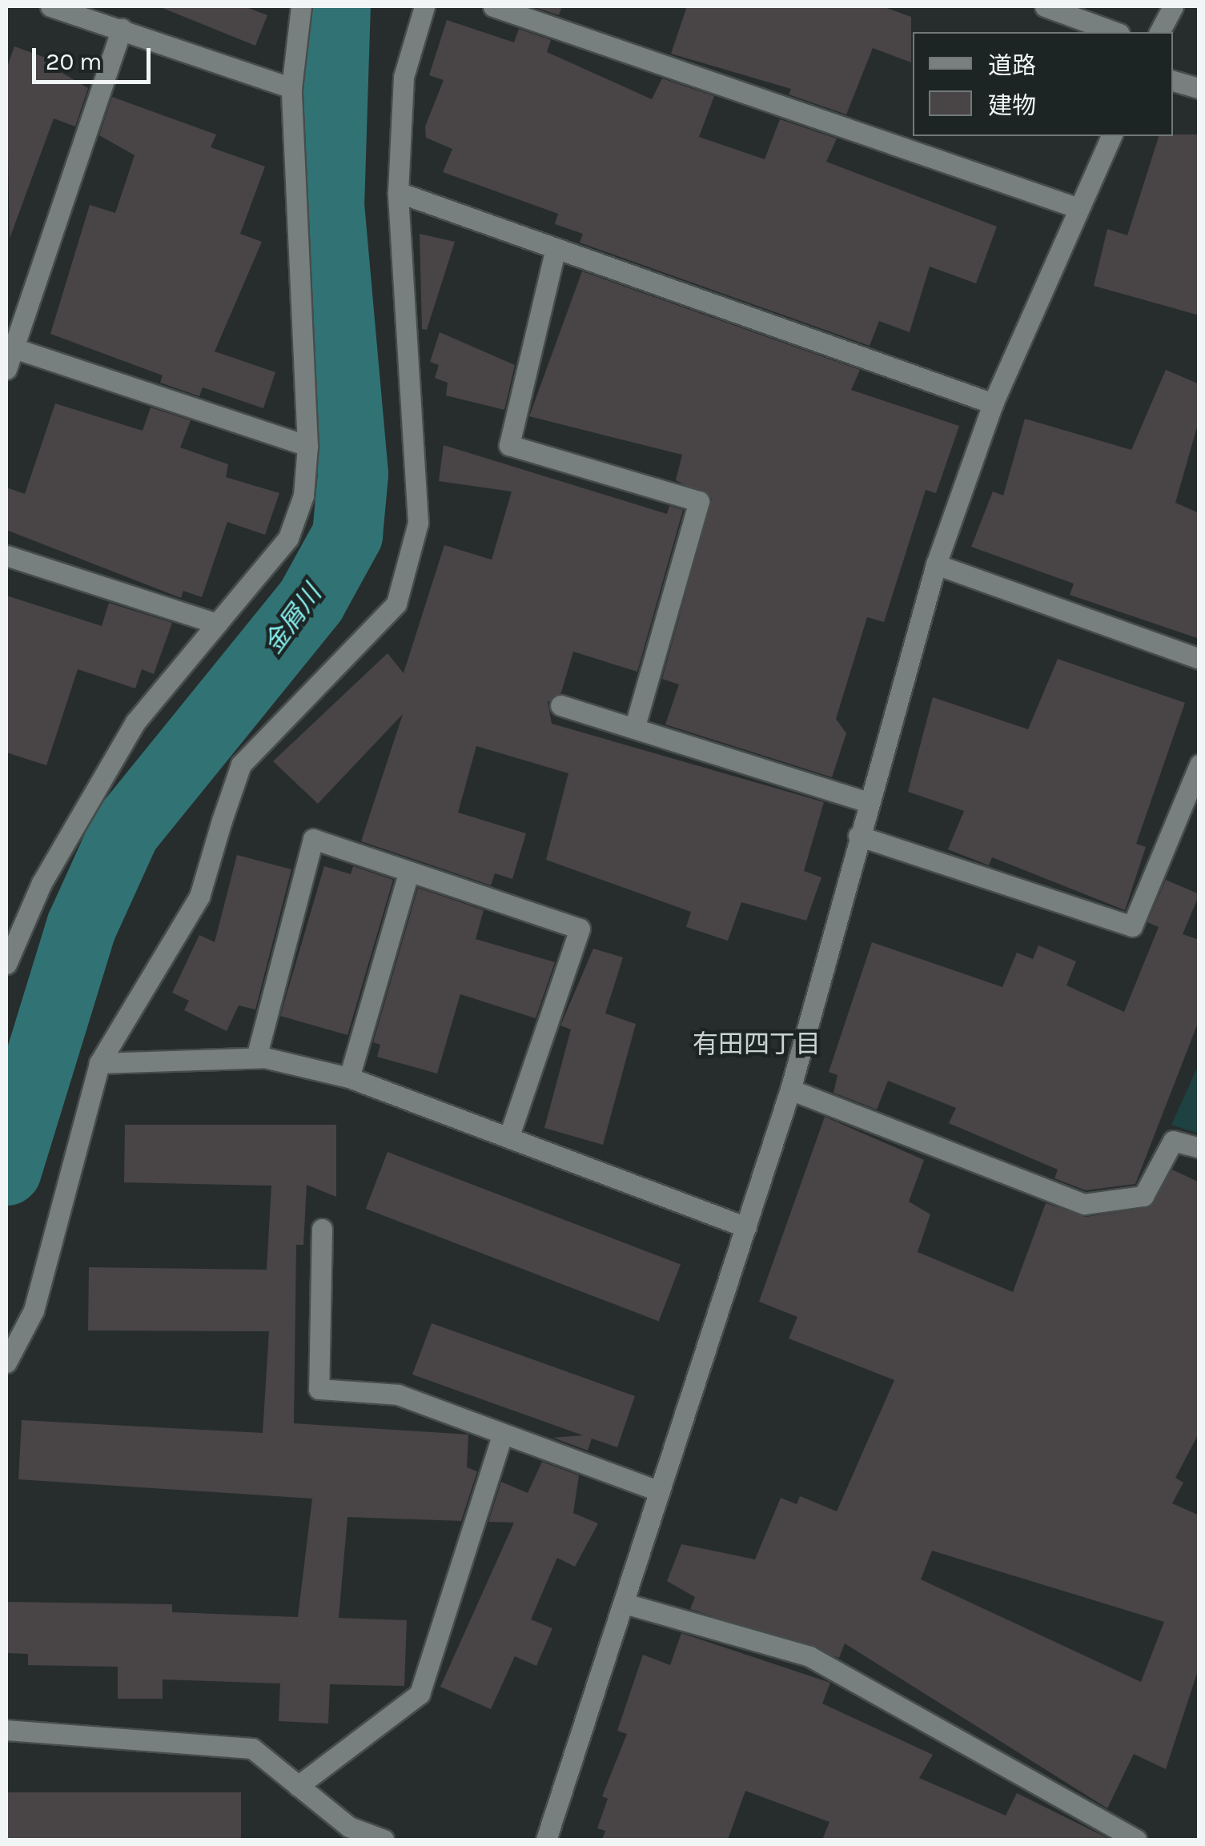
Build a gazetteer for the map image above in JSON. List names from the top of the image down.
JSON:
{
  "districts": ["有田四丁目"],
  "water": ["金屑川"],
  "legend": ["道路", "建物"],
  "scale_bar": "20 m"
}
